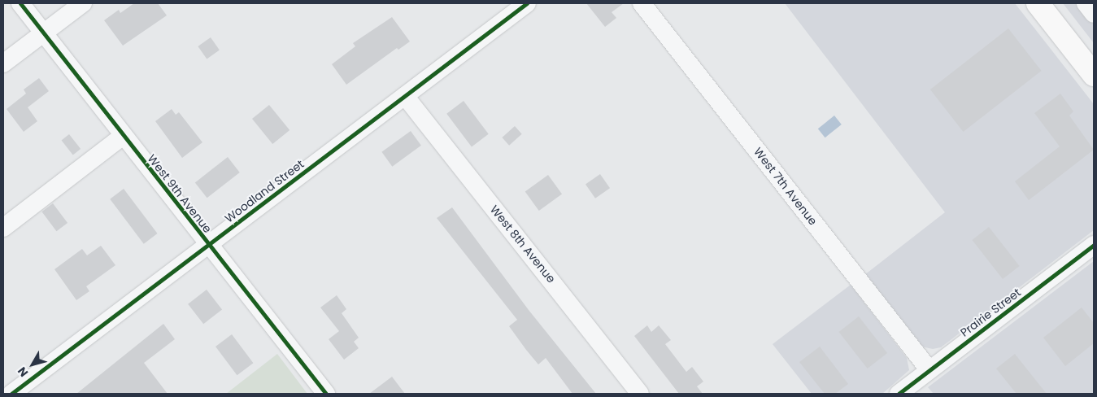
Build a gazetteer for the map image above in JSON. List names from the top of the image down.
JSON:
{
  "streets": {
    "street": [
      "West 7th Avenue",
      "Woodland Street",
      "West 9th Avenue",
      "West 8th Avenue",
      "Prairie Street"
    ]
  },
  "crossings": [
    ["West 7th Avenue", "Prairie Street"],
    ["Woodland Street", "West 9th Avenue"],
    ["Woodland Street", "West 8th Avenue"]
  ],
  "north": "bottom left"
}
